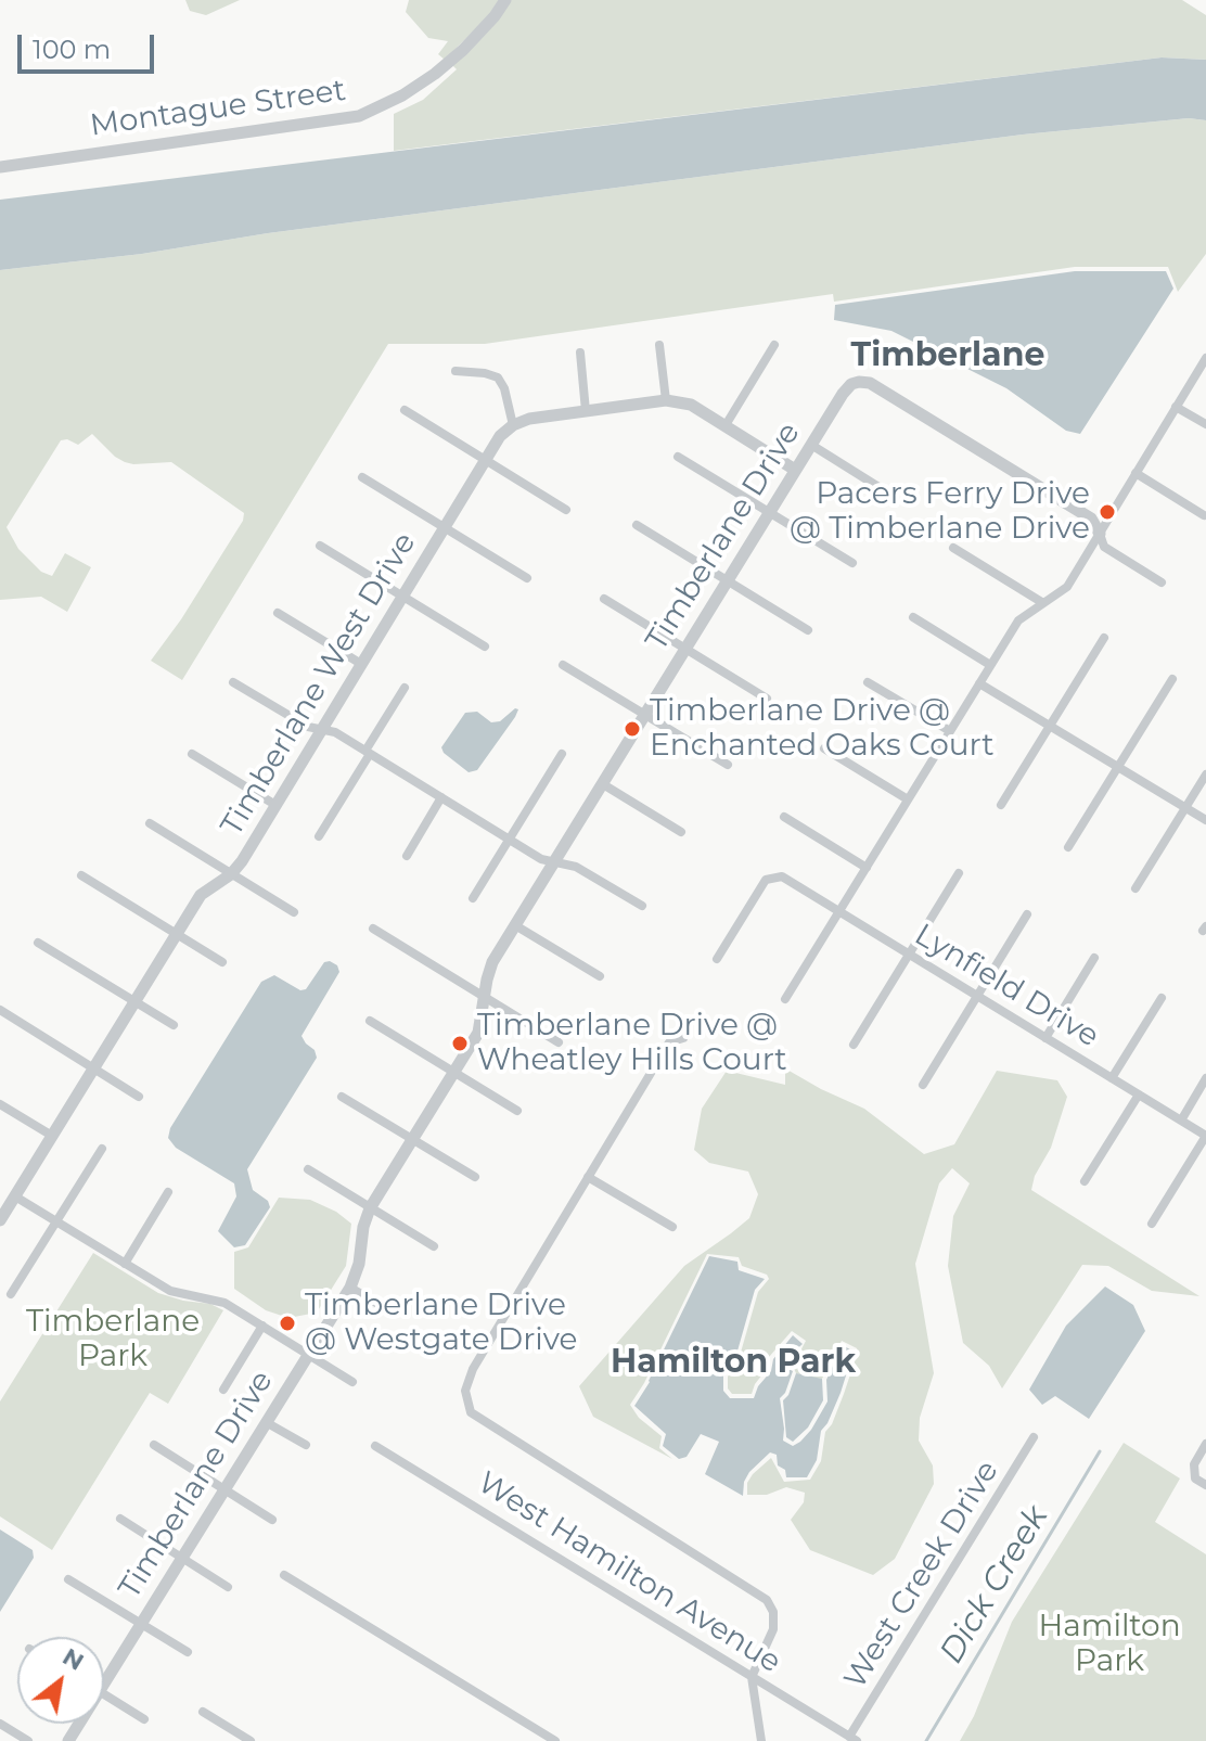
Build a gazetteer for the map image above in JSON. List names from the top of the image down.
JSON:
{
  "streets": {
    "street": [
      "Montague Street",
      "Timberlane Drive",
      "Timberlane West Drive",
      "Lynfield Drive",
      "West Hamilton Avenue",
      "West Creek Drive"
    ]
  },
  "crossings": [
    ["West Hamilton Avenue", "West Creek Drive"]
  ],
  "districts": ["Timberlane", "Hamilton Park"],
  "water": ["Dick Creek"],
  "parks": ["Timberlane Park", "Hamilton Park"],
  "places": [
    "Pacers Ferry Drive @ Timberlane Drive",
    "Timberlane Drive @ Enchanted Oaks Court",
    "Timberlane Drive @ Wheatley Hills Court",
    "Timberlane Drive @ Westgate Drive"
  ],
  "scale_bar": "100 m",
  "north": "top right"
}
